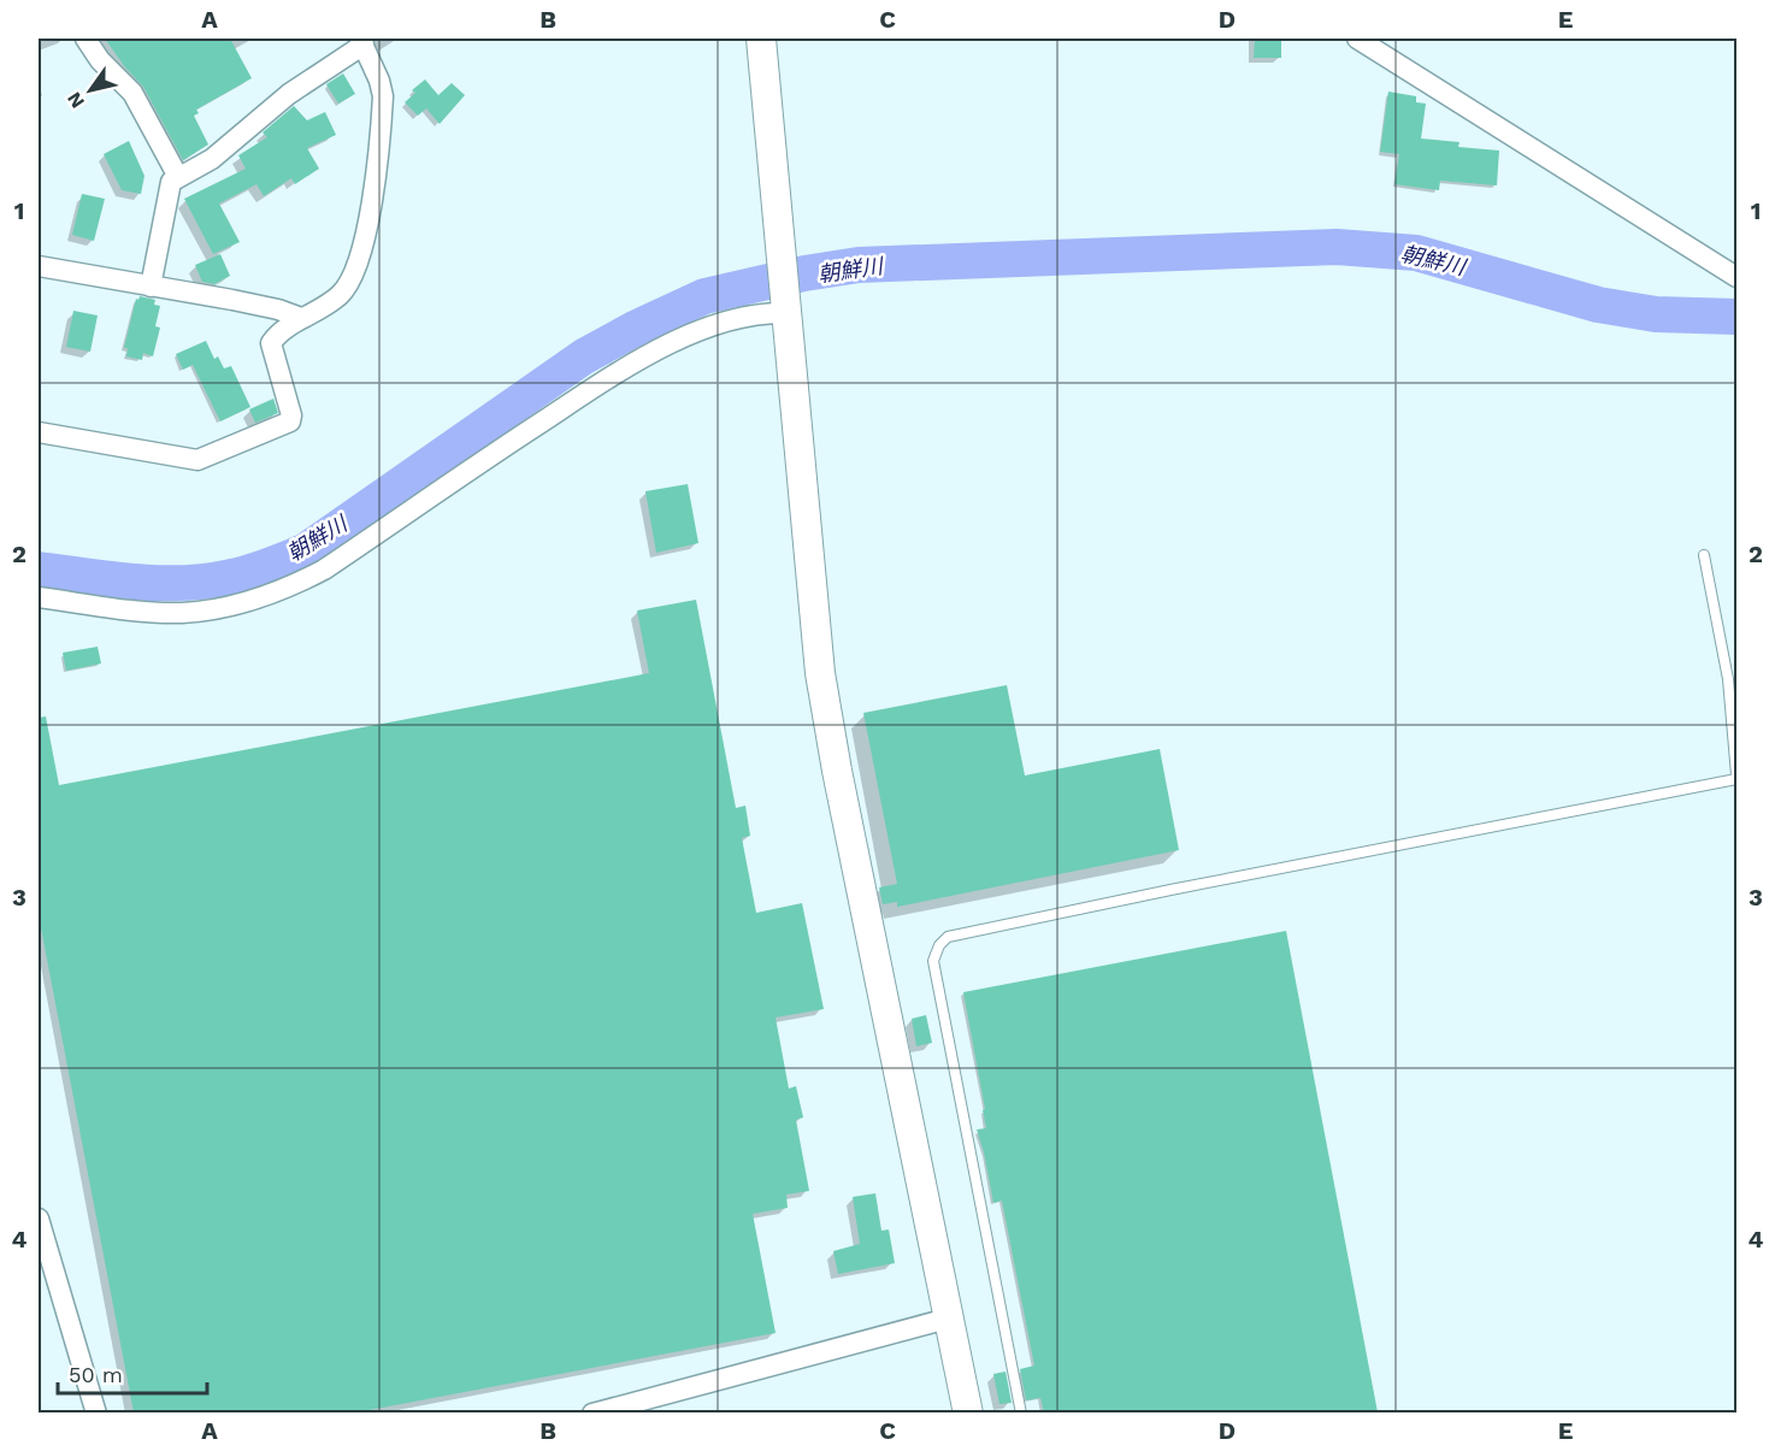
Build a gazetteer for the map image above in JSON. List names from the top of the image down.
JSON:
{
  "water": ["朝鮮川"],
  "scale_bar": "50 m",
  "north": "bottom left",
  "grid": {
    "columns": [
      "A",
      "B",
      "C",
      "D",
      "E"
    ],
    "rows": [
      "1",
      "2",
      "3",
      "4"
    ]
  }
}
